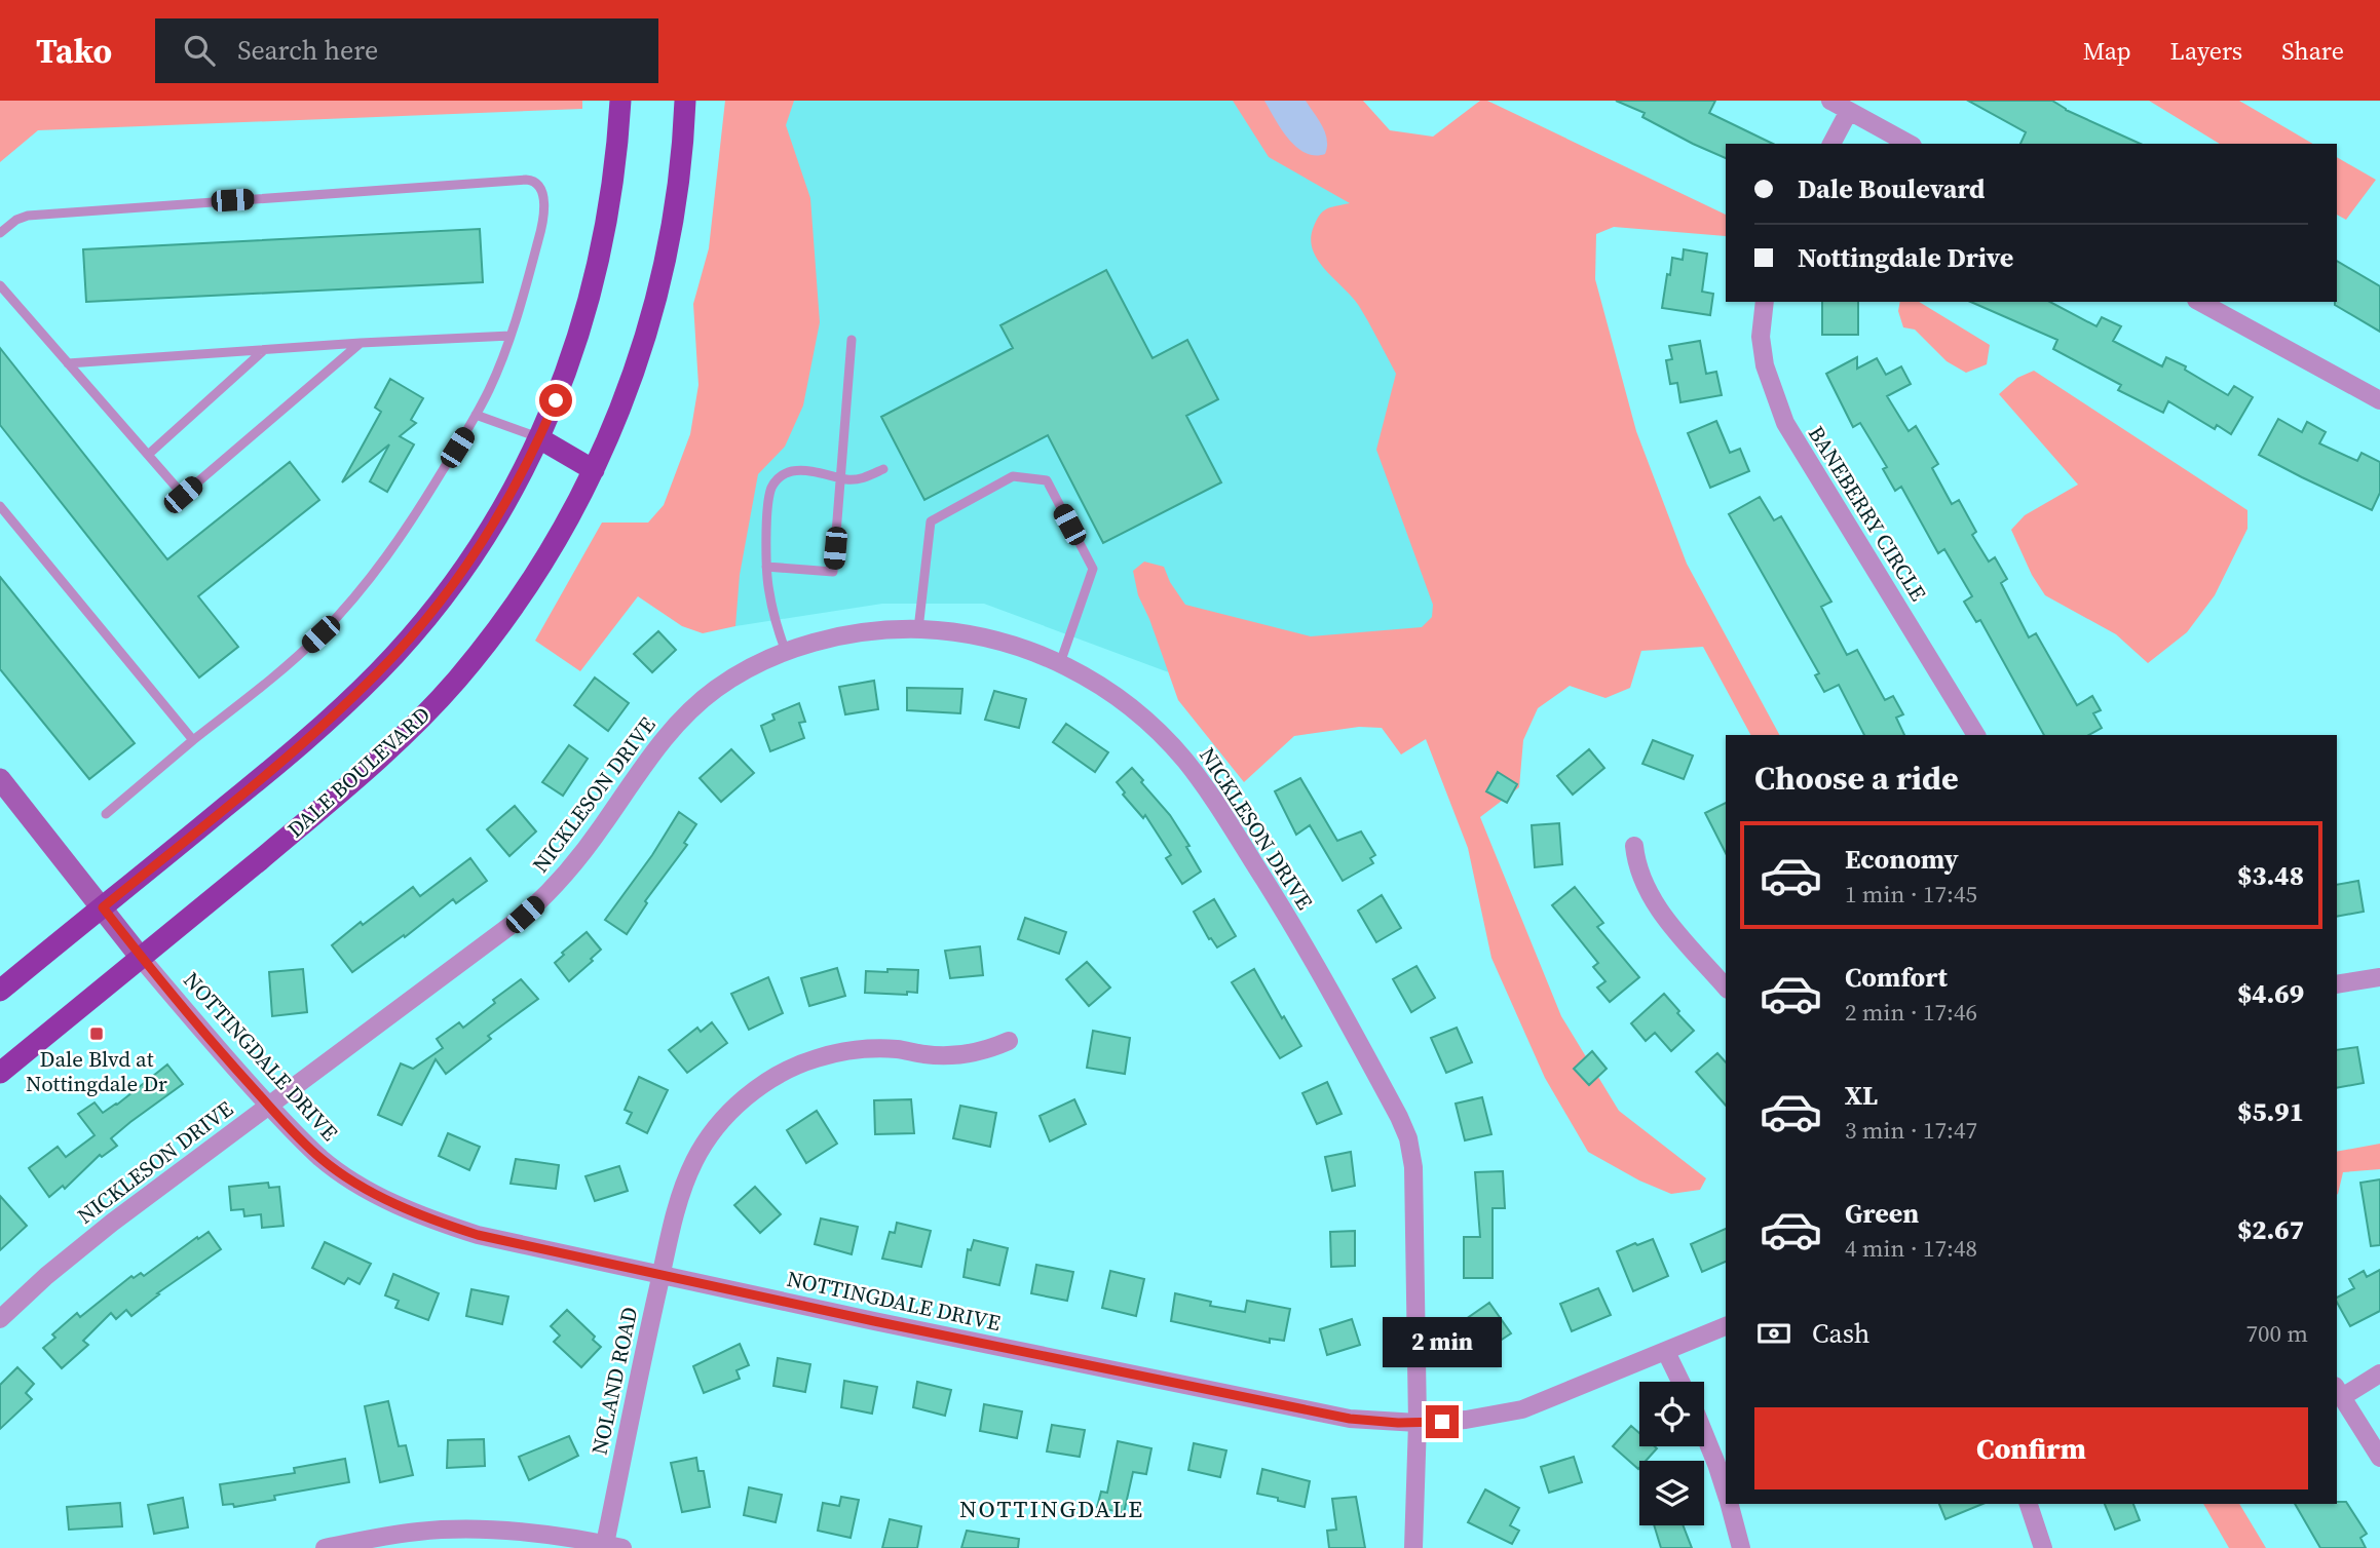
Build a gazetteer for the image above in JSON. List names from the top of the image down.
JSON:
{
  "streets": {
    "main road": ["DALE BOULEVARD"],
    "street": [
      "BANEBERRY CIRCLE",
      "NICKLESON DRIVE",
      "NOTTINGDALE DRIVE",
      "NOLAND ROAD"
    ]
  },
  "crossings": [
    ["DALE BOULEVARD", "NOTTINGDALE DRIVE"],
    ["NICKLESON DRIVE", "NOTTINGDALE DRIVE"],
    ["NOTTINGDALE DRIVE", "NOLAND ROAD"]
  ],
  "districts": ["NOTTINGDALE"],
  "places": {
    "transit": ["Dale Blvd at Nottingdale Dr"]
  },
  "page": {
    "header": "Tako",
    "search": "Search here",
    "nav": ["Map", "Layers", "Share"],
    "banner": ["Dale Boulevard", "Nottingdale Drive"],
    "heading": "Choose a ride",
    "list": [
      {
        "name": "Economy",
        "note": "1 min · 17:45",
        "value": "$3.48"
      },
      {
        "name": "Comfort",
        "note": "2 min · 17:46",
        "value": "$4.69"
      },
      {
        "name": "XL",
        "note": "3 min · 17:47",
        "value": "$5.91"
      },
      {
        "name": "Green",
        "note": "4 min · 17:48",
        "value": "$2.67"
      }
    ],
    "pay": ["Cash", "700 m"],
    "bubble": "2 min",
    "buttons": "Confirm"
  }
}
